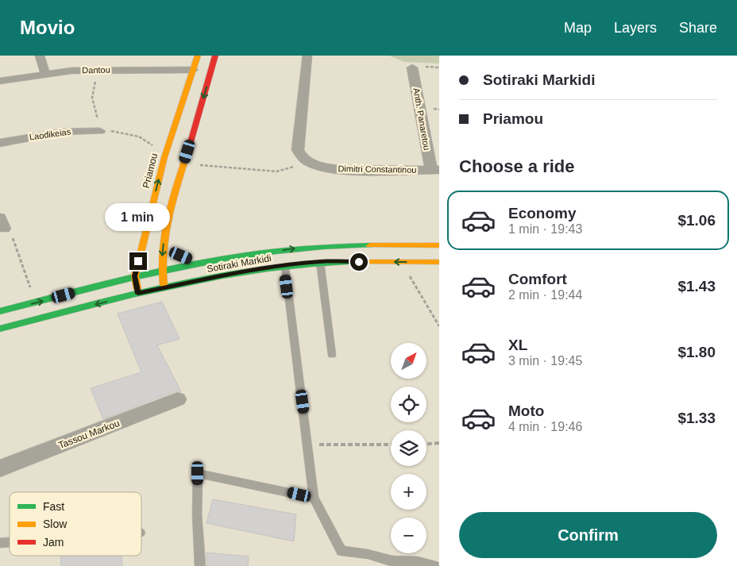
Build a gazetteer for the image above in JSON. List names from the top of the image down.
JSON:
{
  "streets": {
    "street": [
      "Dantou",
      "Anth. Panaretou",
      "Laodikeias",
      "Dimitri Constantinou",
      "Priamou",
      "Sotiraki Markidi",
      "Tassou Markou"
    ]
  },
  "crossings": [
    ["Dantou", "Priamou"],
    ["Anth. Panaretou", "Dimitri Constantinou"],
    ["Priamou", "Sotiraki Markidi"]
  ],
  "legend": ["Fast", "Slow", "Jam"],
  "north": "top right",
  "page": {
    "header": "Movio",
    "nav": ["Map", "Layers", "Share"],
    "banner": ["Sotiraki Markidi", "Priamou"],
    "heading": "Choose a ride",
    "list": [
      {
        "name": "Economy",
        "note": "1 min · 19:43",
        "value": "$1.06"
      },
      {
        "name": "Comfort",
        "note": "2 min · 19:44",
        "value": "$1.43"
      },
      {
        "name": "XL",
        "note": "3 min · 19:45",
        "value": "$1.80"
      },
      {
        "name": "Moto",
        "note": "4 min · 19:46",
        "value": "$1.33"
      }
    ],
    "bubble": "1 min",
    "map_buttons": ["+", "−"],
    "buttons": "Confirm"
  }
}
